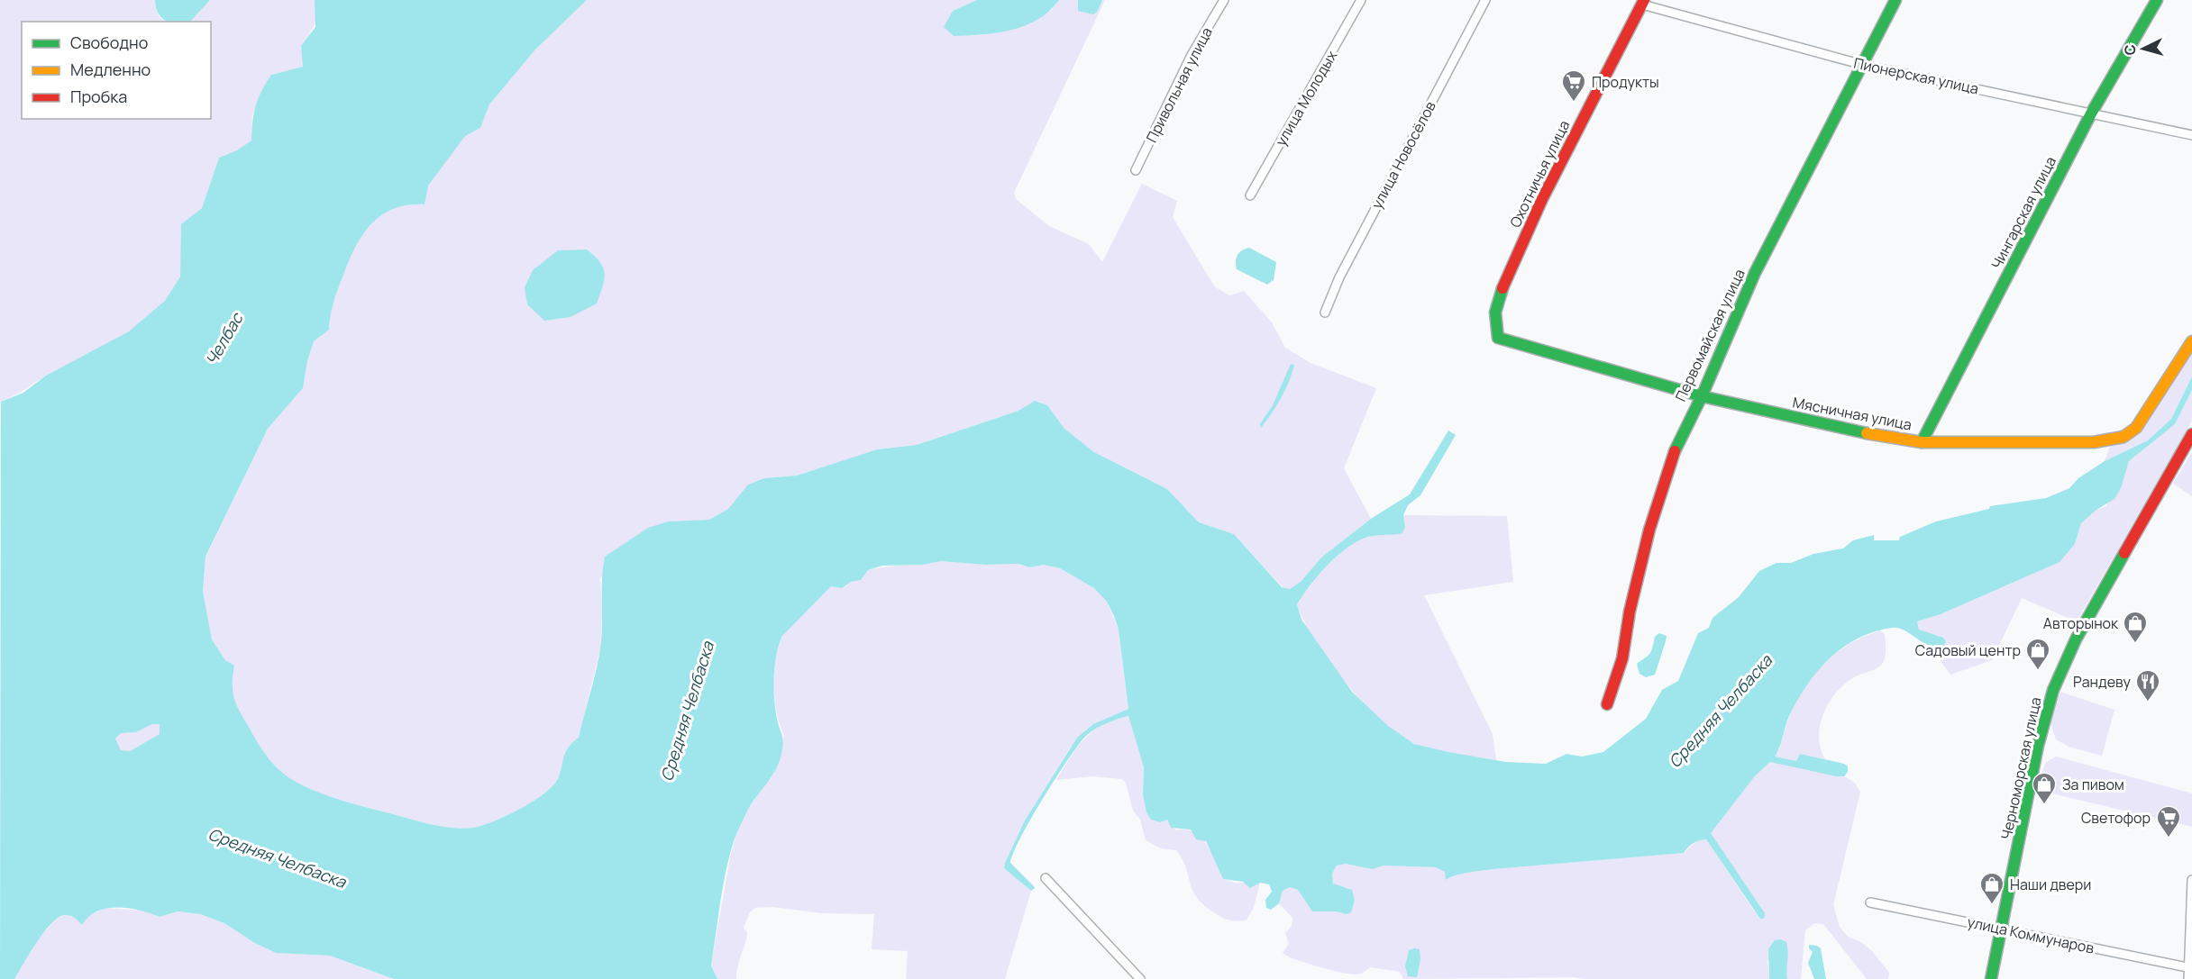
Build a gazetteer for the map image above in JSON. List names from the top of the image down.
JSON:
{
  "streets": {
    "street": [
      "Пионерская улица",
      "Привольная улица",
      "улица Молодых",
      "улица Новосёлов",
      "Охотничья улица",
      "Чингарская улица",
      "Первомайская улица",
      "Мясничная улица",
      "Черноморская улица",
      "улица Коммунаров"
    ]
  },
  "crossings": [
    ["Пионерская улица", "Охотничья улица"],
    ["Пионерская улица", "Чингарская улица"],
    ["Пионерская улица", "Первомайская улица"],
    ["Охотничья улица", "Мясничная улица"],
    ["Чингарская улица", "Мясничная улица"],
    ["Первомайская улица", "Мясничная улица"],
    ["Черноморская улица", "улица Коммунаров"]
  ],
  "water": ["Челбас", "Средняя Челбаска"],
  "places": {
    "supermarket": ["Продукты", "Светофор"],
    "shop": [
      "Авторынок",
      "Садовый центр",
      "За пивом",
      "Наши двери"
    ],
    "restaurant": ["Рандеву"]
  },
  "legend": ["Свободно", "Медленно", "Пробка"],
  "north": "left"
}
